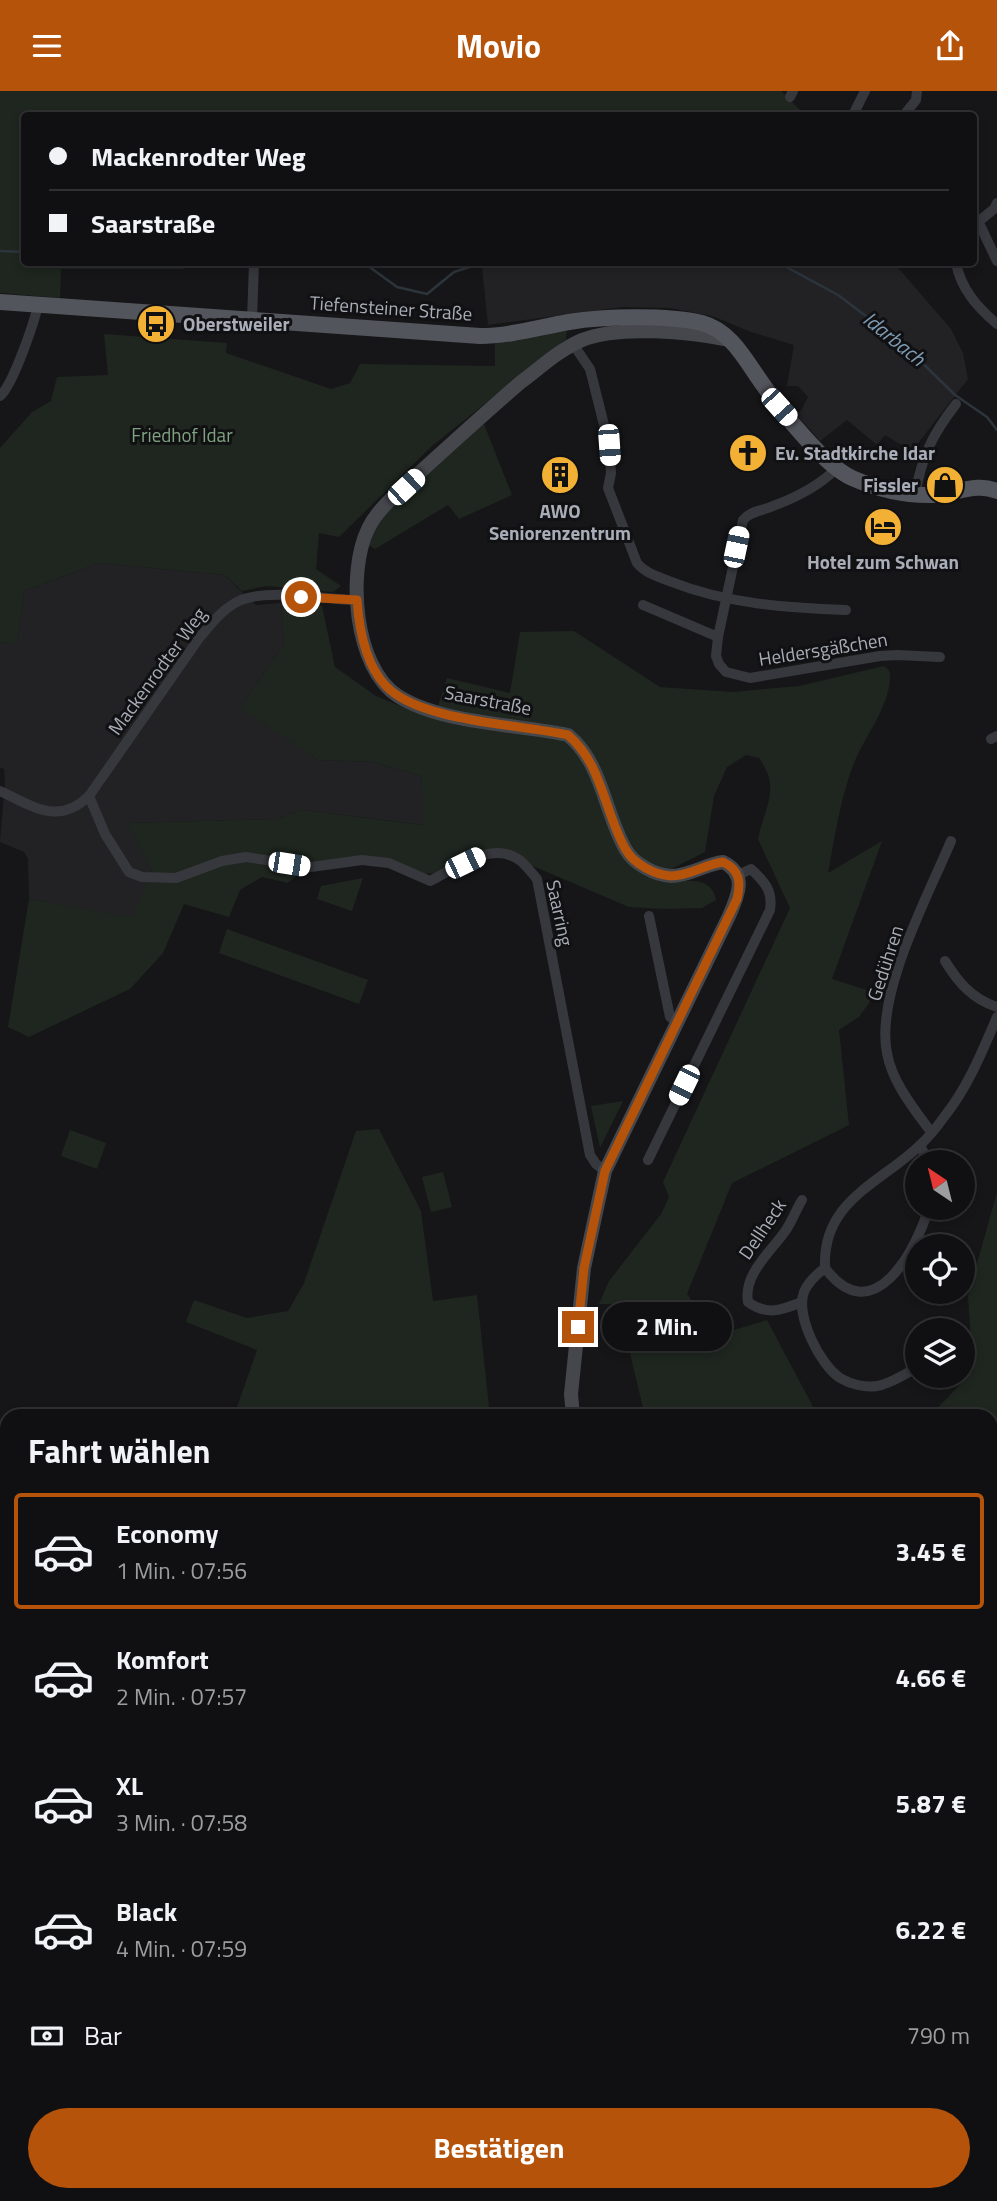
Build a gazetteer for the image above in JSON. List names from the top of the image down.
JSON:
{
  "streets": {
    "main road": ["Tiefensteiner Straße"],
    "street": [
      "Heldersgäßchen",
      "Mackenrodter Weg",
      "Saarstraße",
      "Saarring",
      "Gedühren",
      "Dellheck"
    ]
  },
  "crossings": [
    ["Tiefensteiner Straße", "Saarstraße"],
    ["Mackenrodter Weg", "Saarstraße"],
    ["Mackenrodter Weg", "Saarring"]
  ],
  "water": ["Idarbach"],
  "parks": ["Friedhof Idar"],
  "places": {
    "bus stop": ["Oberstweiler"],
    "church": ["Ev. Stadtkirche Idar"],
    "building": ["AWO Seniorenzentrum"],
    "shop": ["Fissler"],
    "hotel": ["Hotel zum Schwan"]
  },
  "north": "top left",
  "page": {
    "header": "Movio",
    "banner": ["Mackenrodter Weg", "Saarstraße"],
    "bubble": "2 Min.",
    "heading": "Fahrt wählen",
    "list": [
      {
        "name": "Economy",
        "note": "1 Min. · 07:56",
        "value": "3.45 €"
      },
      {
        "name": "Komfort",
        "note": "2 Min. · 07:57",
        "value": "4.66 €"
      },
      {
        "name": "XL",
        "note": "3 Min. · 07:58",
        "value": "5.87 €"
      },
      {
        "name": "Black",
        "note": "4 Min. · 07:59",
        "value": "6.22 €"
      }
    ],
    "pay": ["Bar", "790 m"],
    "buttons": "Bestätigen"
  }
}
